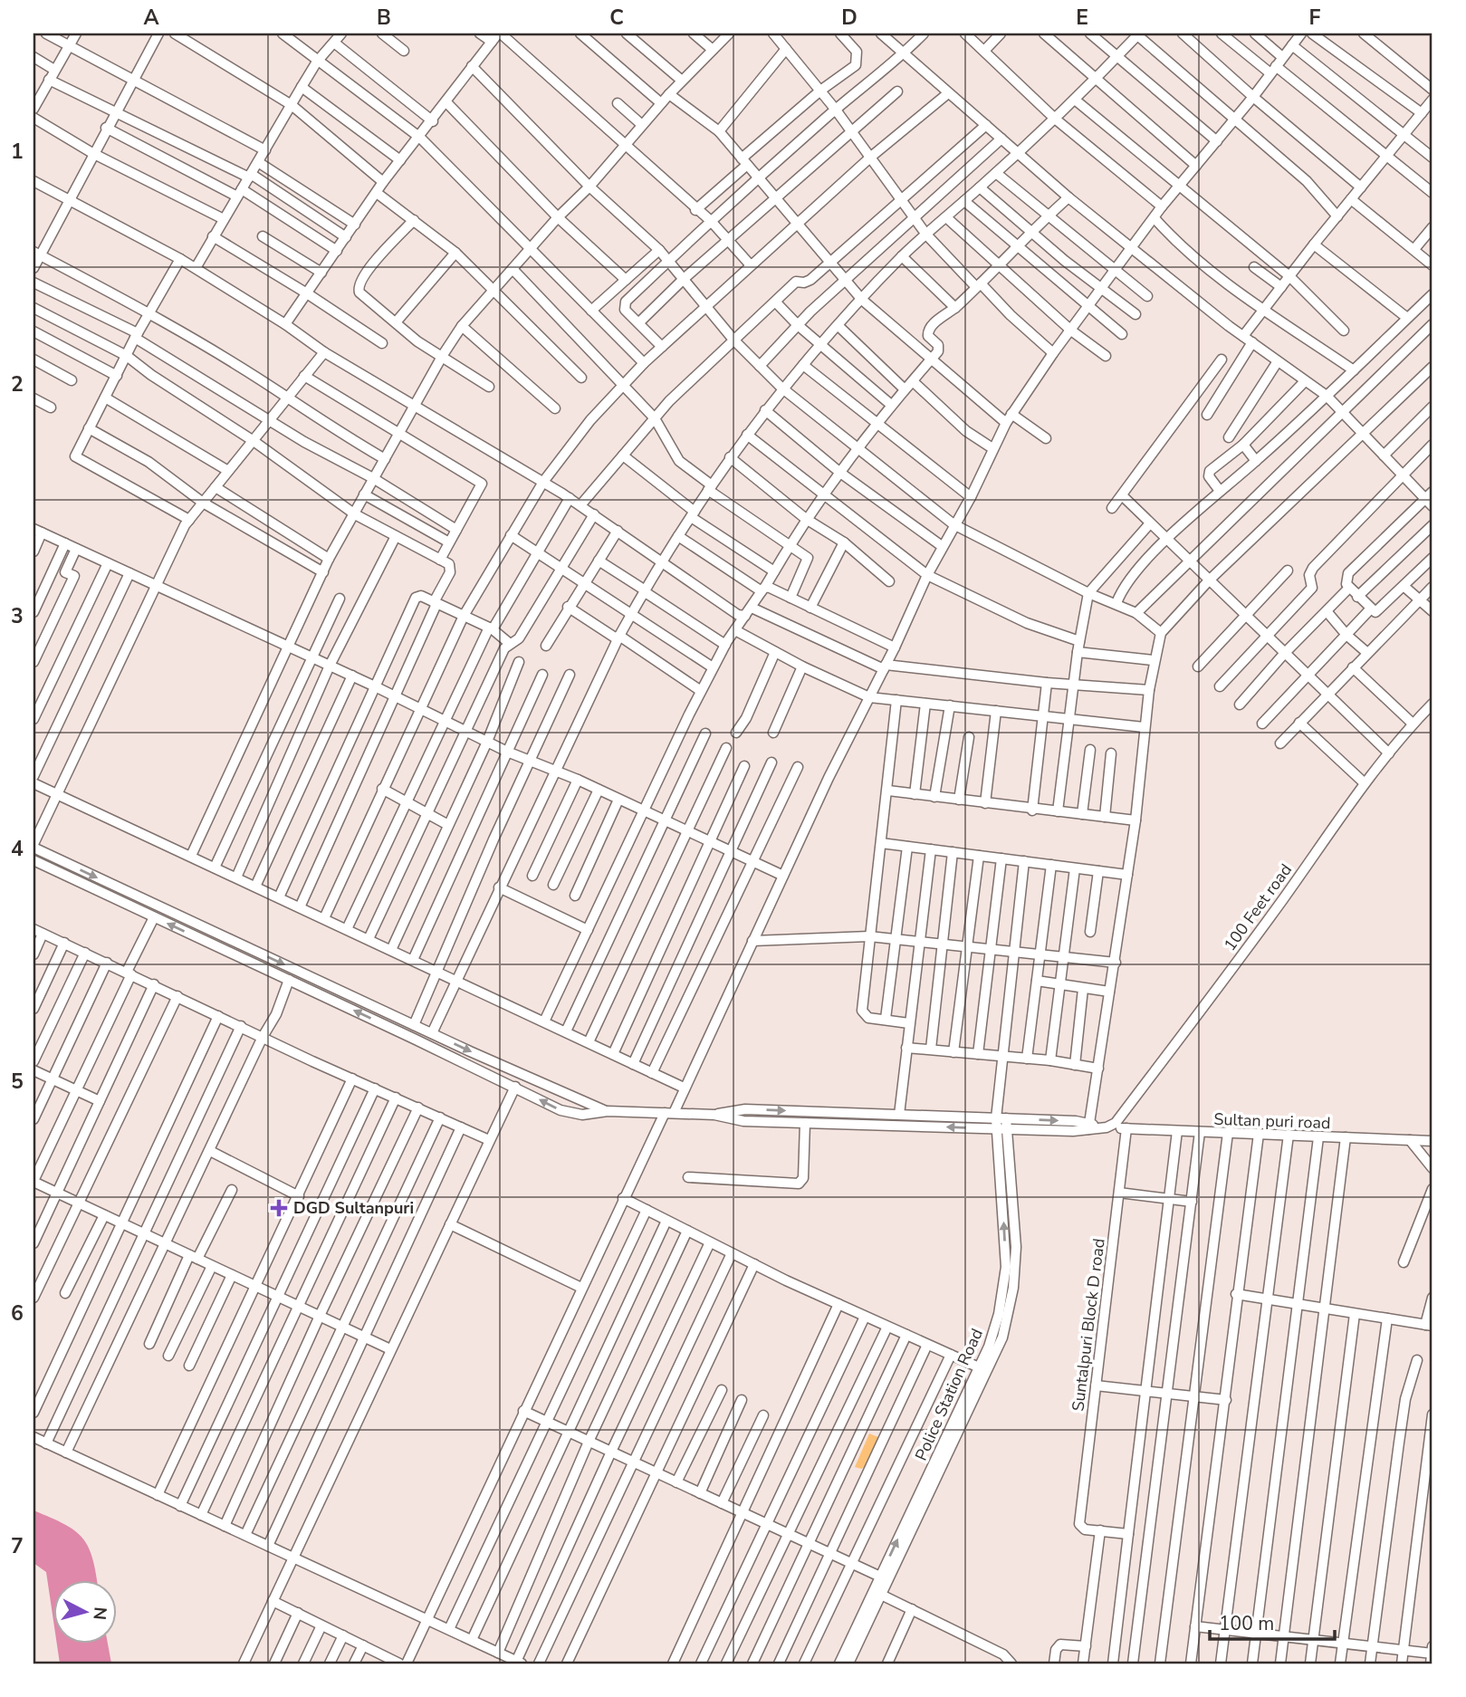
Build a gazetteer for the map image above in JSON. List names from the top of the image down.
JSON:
{
  "streets": {
    "street": [
      "100 Feet road",
      "Sultan puri road",
      "Suntalpuri Block D road",
      "Police Station Road"
    ]
  },
  "crossings": [
    ["100 Feet road", "Sultan puri road"],
    ["Sultan puri road", "Suntalpuri Block D road"]
  ],
  "places": {
    "health": ["DGD Sultanpuri"]
  },
  "scale_bar": "100 m",
  "north": "right",
  "grid": {
    "columns": [
      "A",
      "B",
      "C",
      "D",
      "E",
      "F"
    ],
    "rows": [
      "1",
      "2",
      "3",
      "4",
      "5",
      "6",
      "7"
    ]
  }
}
